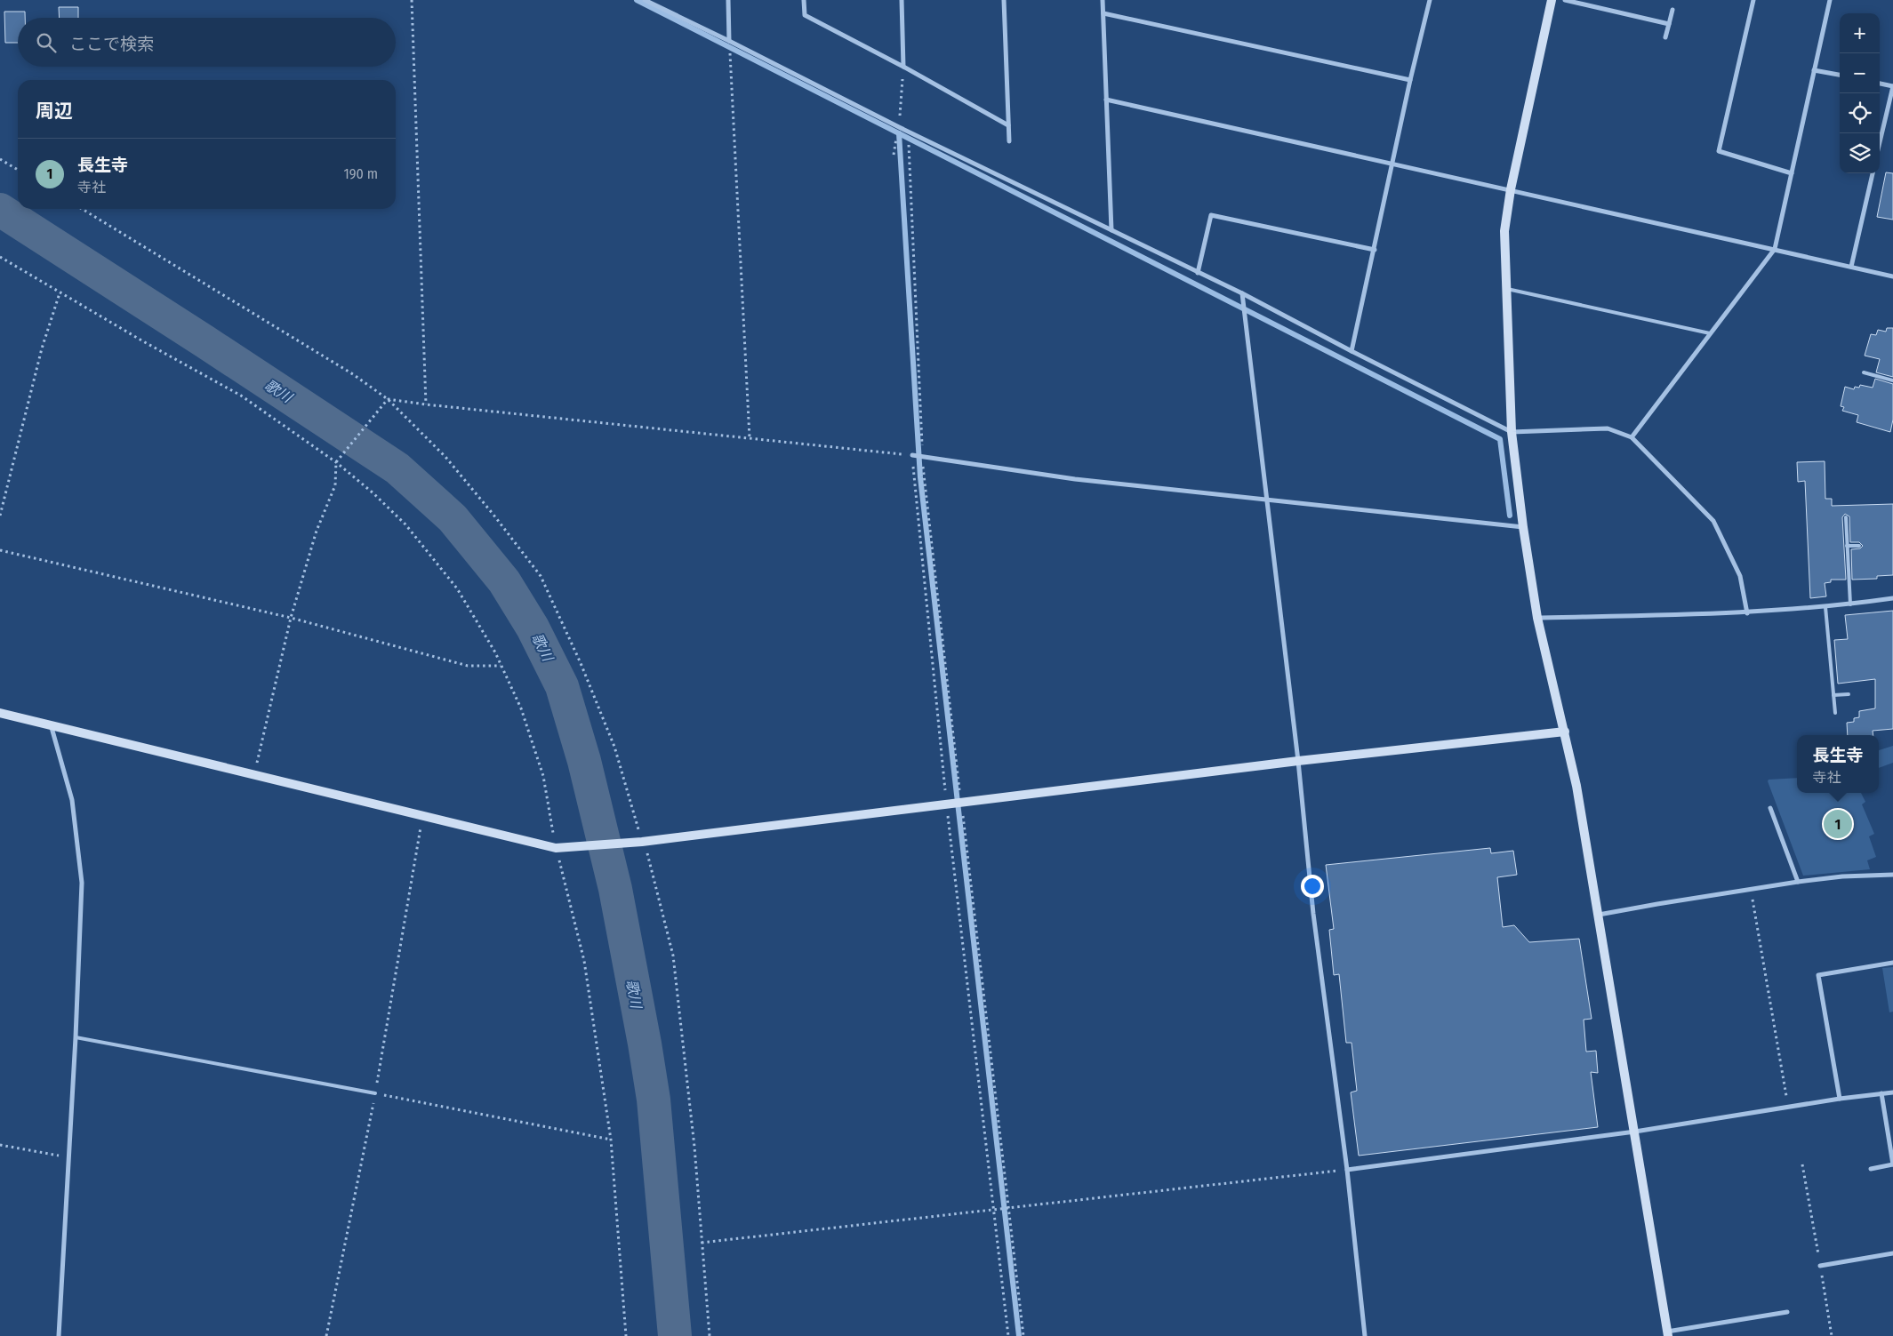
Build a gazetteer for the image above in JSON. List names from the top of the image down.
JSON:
{
  "water": ["歌川"],
  "page": {
    "map_buttons": ["+", "−"],
    "search": "ここで検索",
    "heading": "周辺",
    "list": [
      {
        "mark": "1",
        "name": "長生寺",
        "note": "寺社",
        "value": "190 m"
      }
    ],
    "popup": ["長生寺", "寺社"],
    "pins": "1"
  }
}
